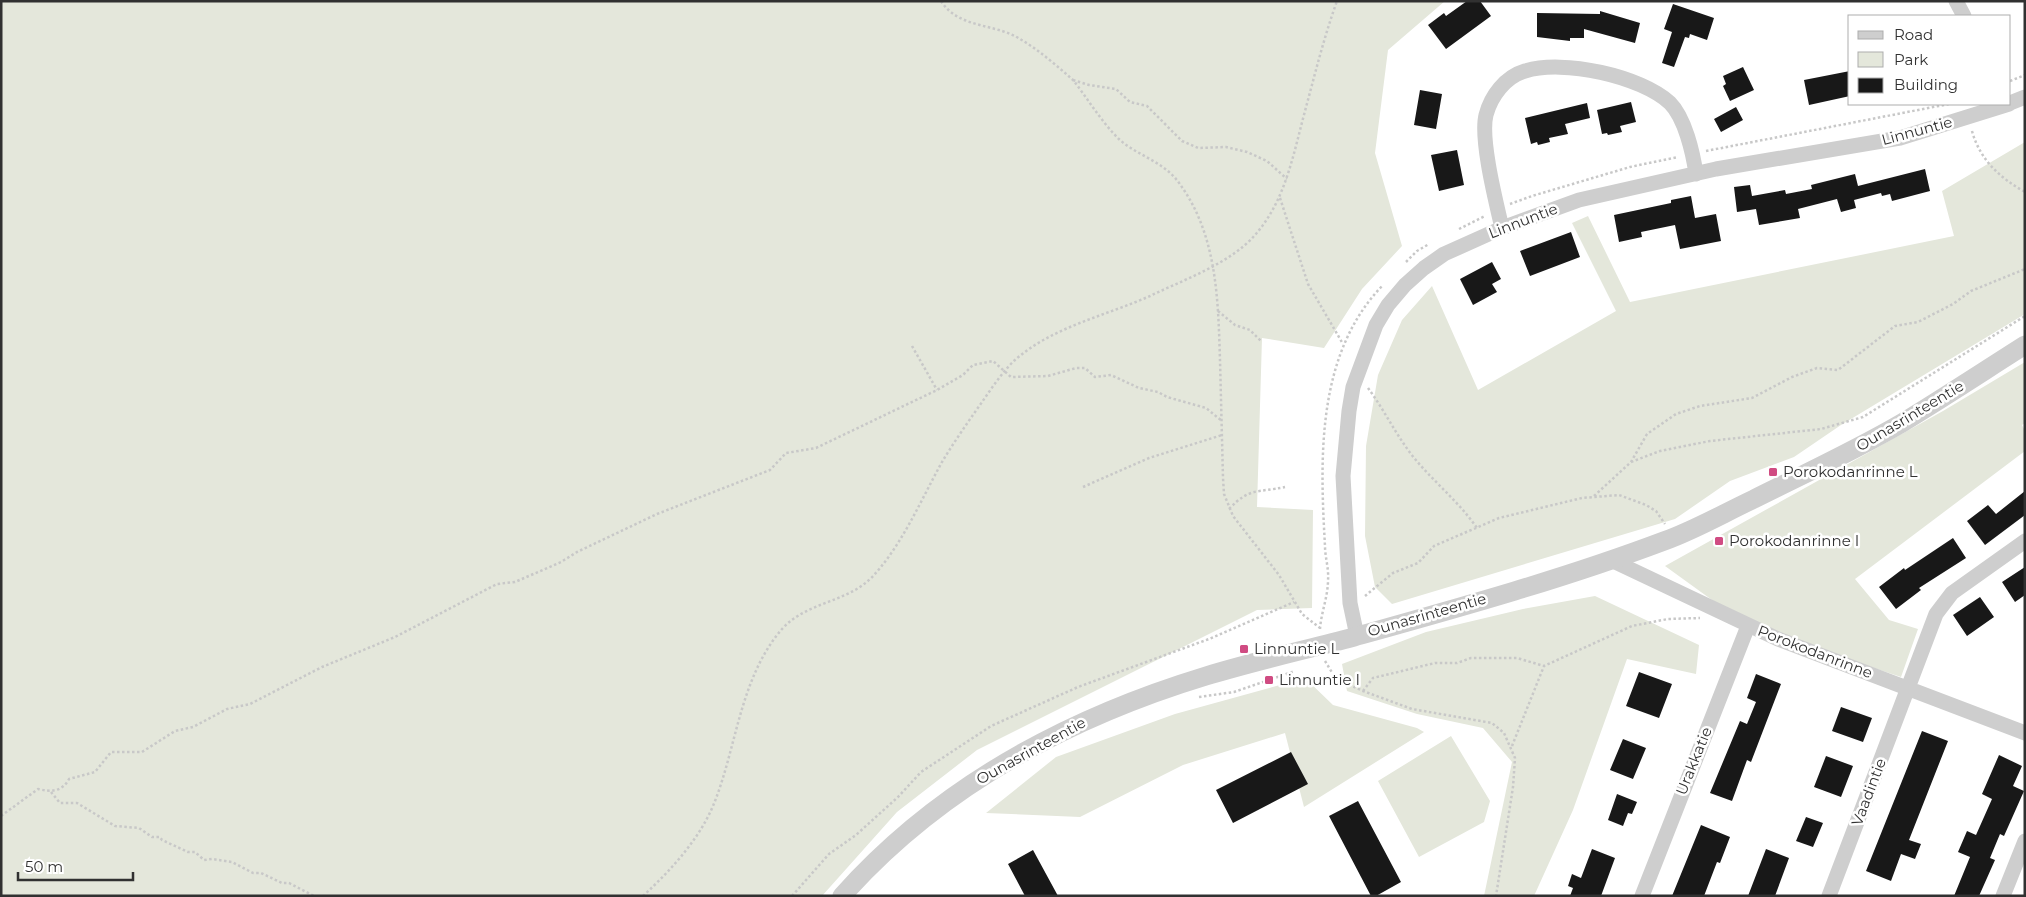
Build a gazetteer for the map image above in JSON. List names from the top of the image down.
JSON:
{
  "streets": {
    "street": [
      "Linnuntie",
      "Ounasrinteentie",
      "Porokodanrinne",
      "Urakkatie",
      "Vaadintie"
    ]
  },
  "crossings": [
    ["Linnuntie", "Ounasrinteentie"],
    ["Ounasrinteentie", "Porokodanrinne"],
    ["Porokodanrinne", "Urakkatie"],
    ["Porokodanrinne", "Vaadintie"]
  ],
  "places": {
    "transit": [
      "Porokodanrinne L",
      "Porokodanrinne I",
      "Linnuntie L",
      "Linnuntie I"
    ]
  },
  "legend": ["Road", "Park", "Building"],
  "scale_bar": "50 m"
}
